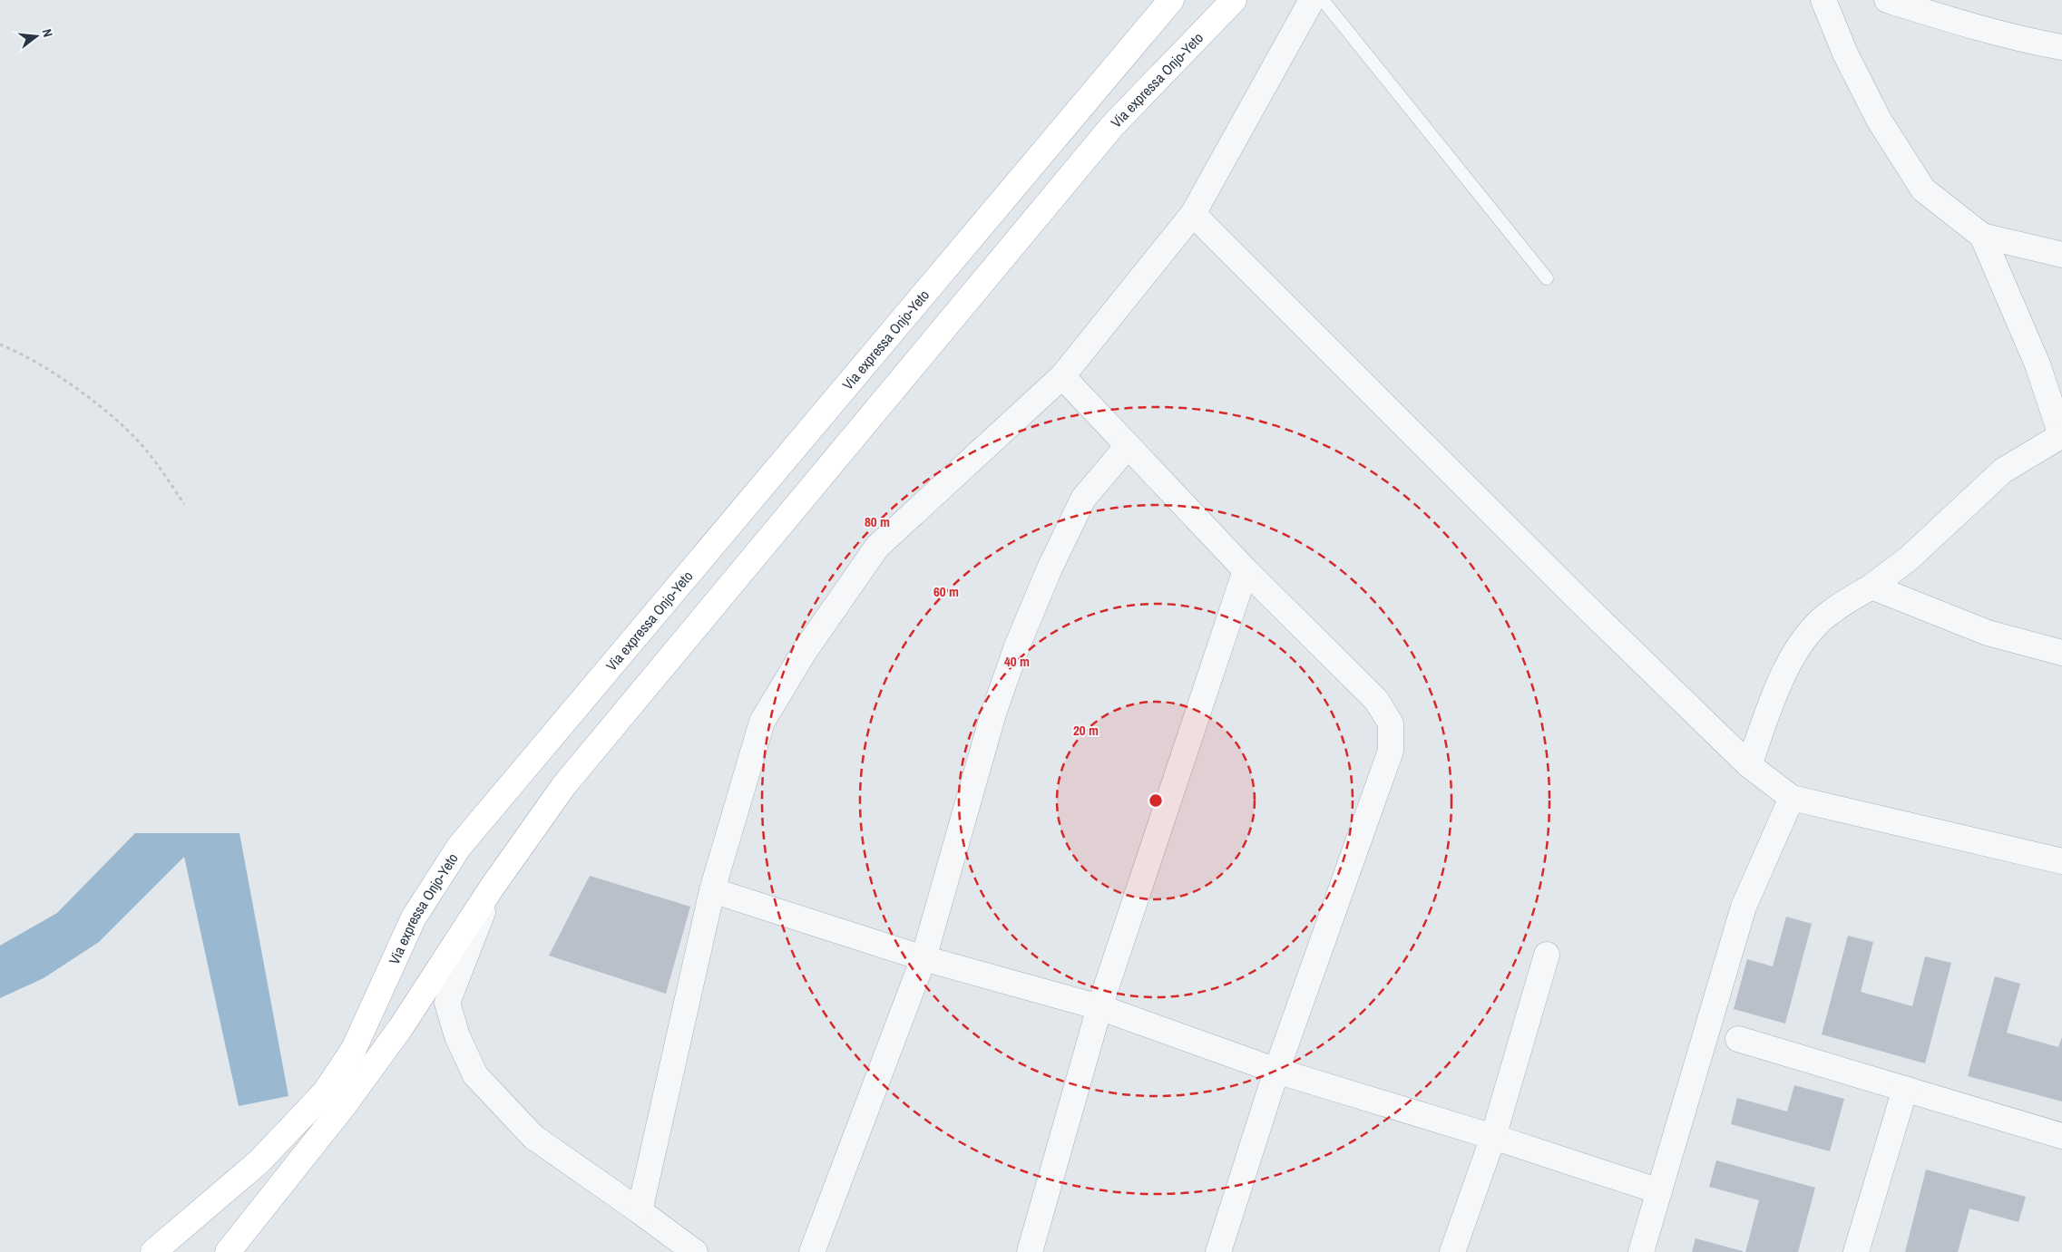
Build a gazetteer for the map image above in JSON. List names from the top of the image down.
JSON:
{
  "streets": {
    "main road": ["Via expressa Onjo-Yeto"]
  },
  "north": "right",
  "rings": [
    "80 m",
    "60 m",
    "40 m",
    "20 m"
  ]
}
